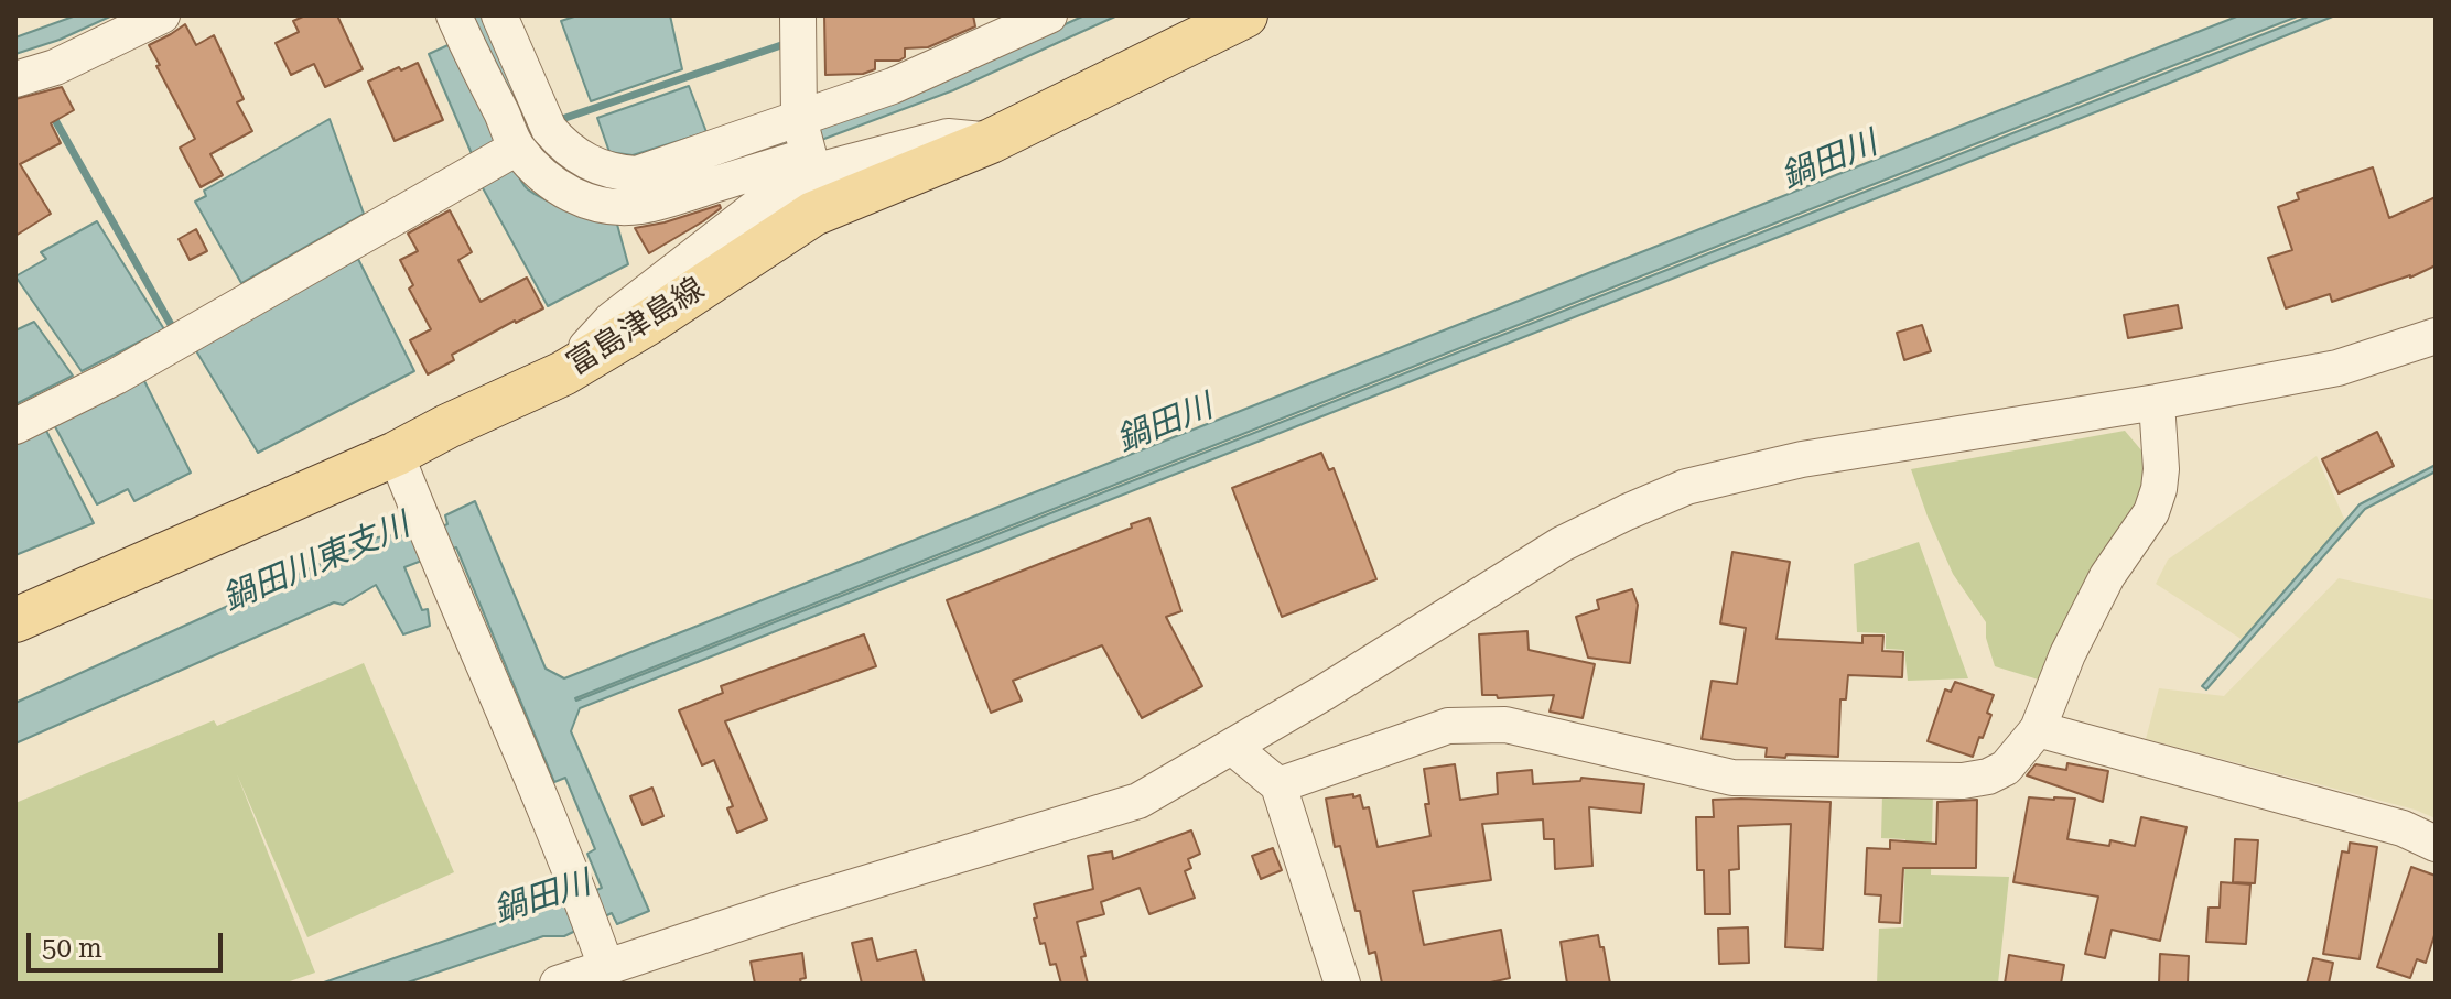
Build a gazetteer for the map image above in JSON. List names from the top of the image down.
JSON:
{
  "streets": {
    "main road": ["富島津島線"]
  },
  "water": ["鍋田川", "鍋田川東支川"],
  "scale_bar": "50 m"
}
